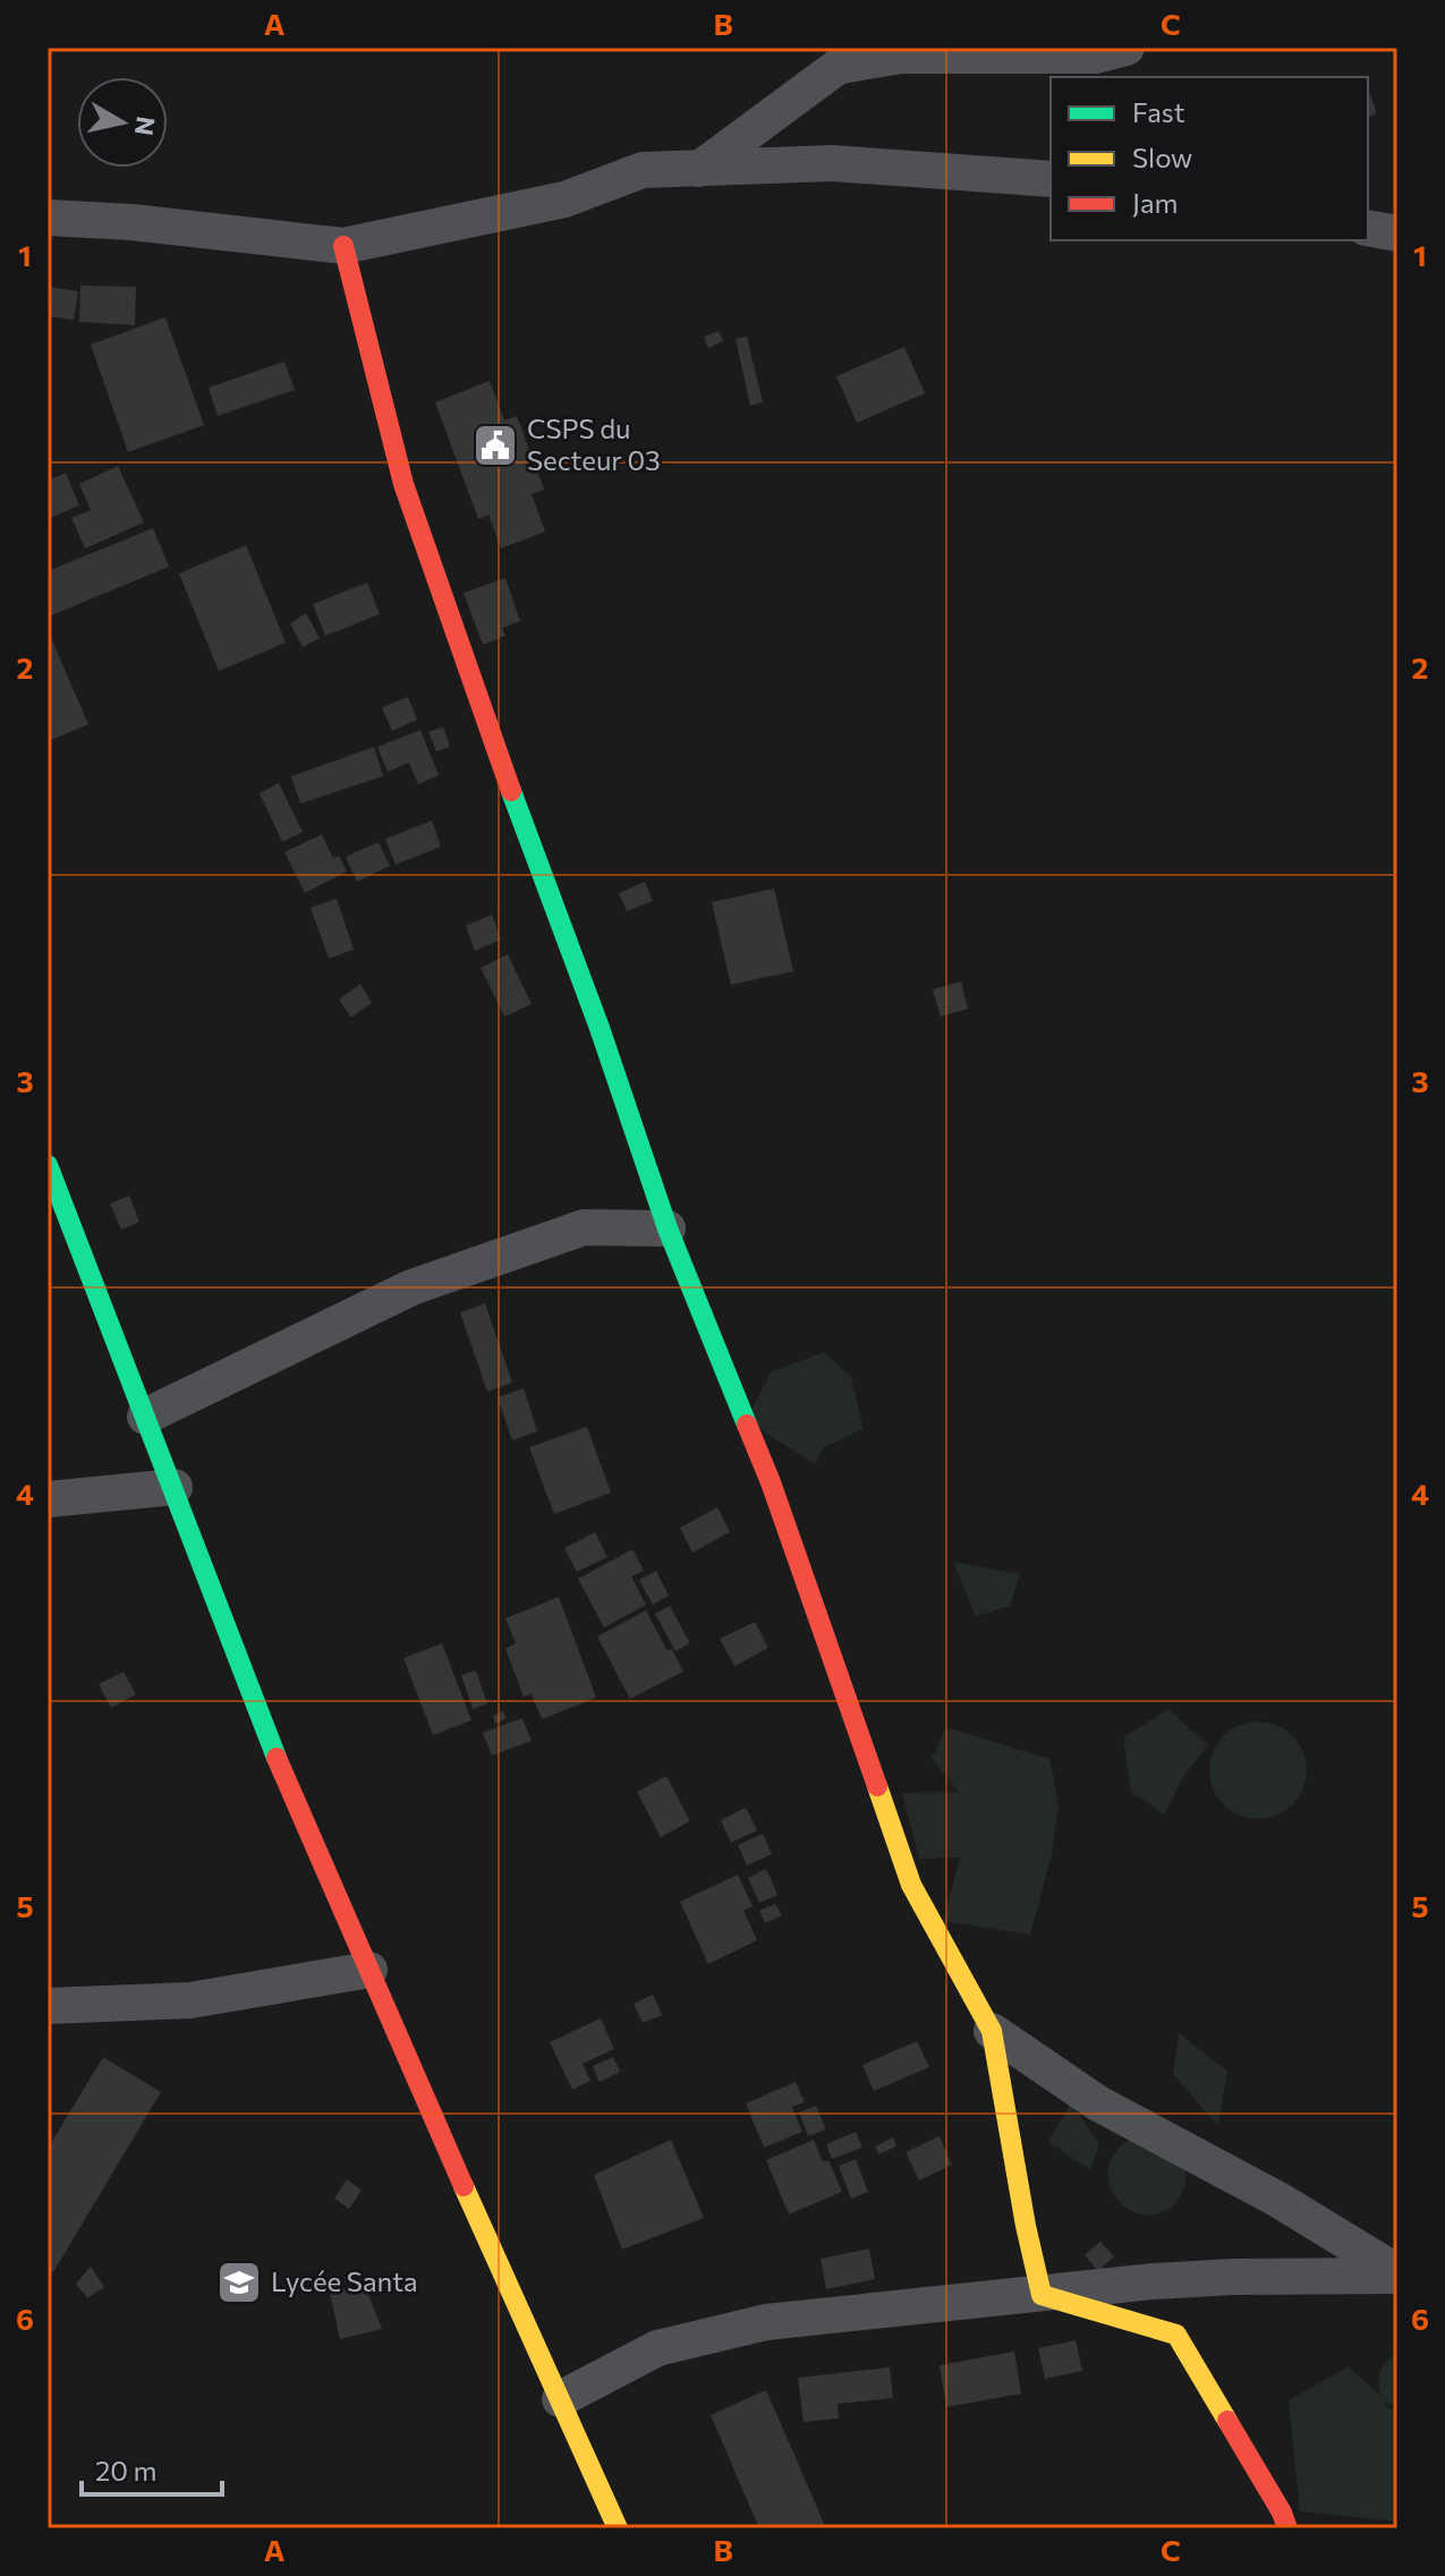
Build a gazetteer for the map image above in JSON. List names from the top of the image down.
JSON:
{
  "places": {
    "public building": ["CSPS du Secteur 03"],
    "school or university": ["Lycée Santa"]
  },
  "legend": ["Fast", "Slow", "Jam"],
  "scale_bar": "20 m",
  "north": "right",
  "grid": {
    "columns": ["A", "B", "C"],
    "rows": [
      "1",
      "2",
      "3",
      "4",
      "5",
      "6"
    ]
  }
}
